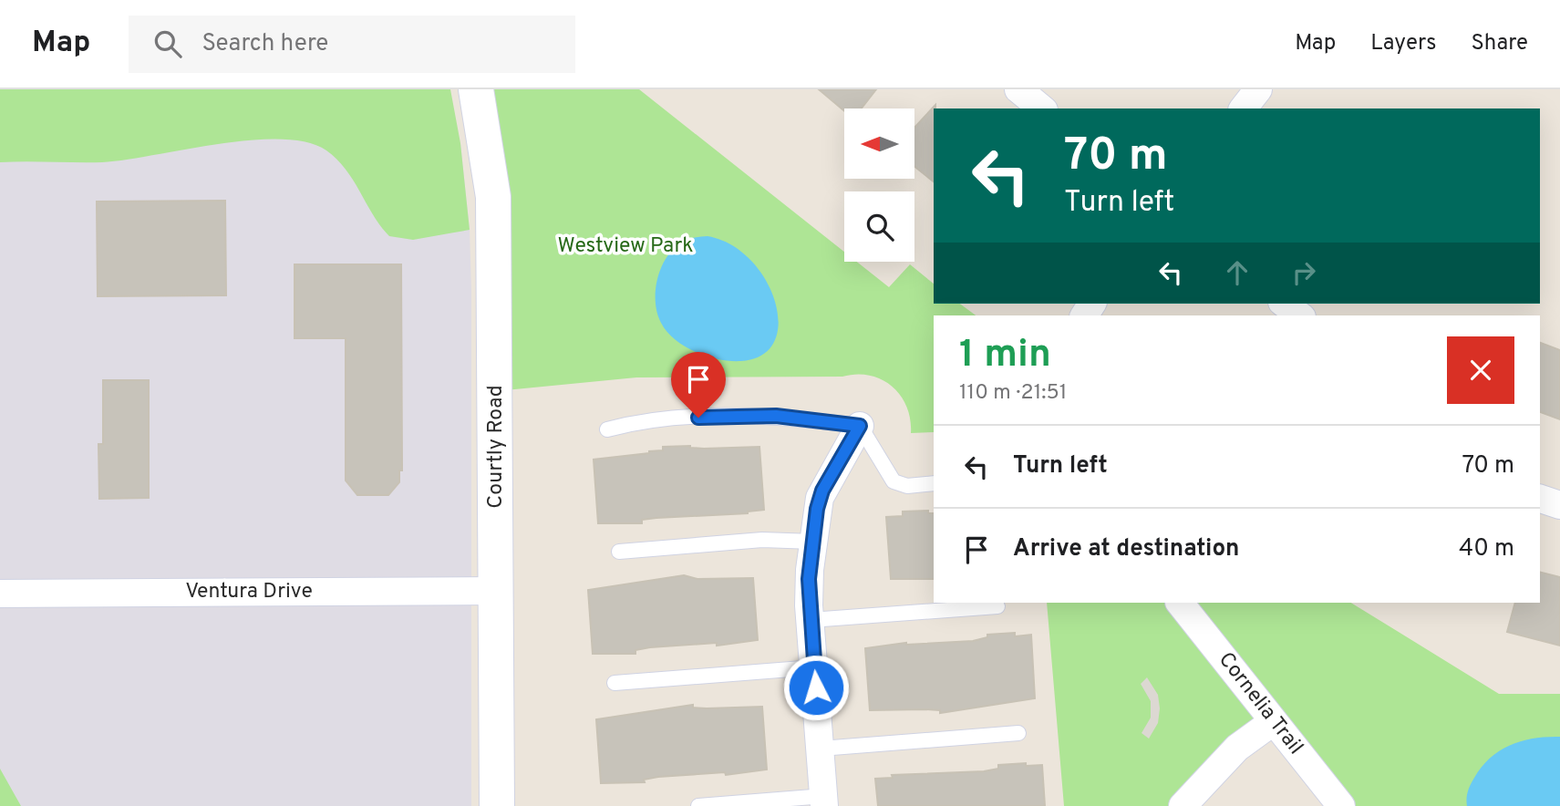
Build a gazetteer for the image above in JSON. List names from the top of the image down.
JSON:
{
  "streets": {
    "street": ["Courtly Road", "Ventura Drive", "Cornelia Trail"]
  },
  "crossings": [
    ["Courtly Road", "Ventura Drive"]
  ],
  "parks": ["Westview Park"],
  "north": "left",
  "page": {
    "header": "Map",
    "search": "Search here",
    "nav": ["Map", "Layers", "Share"],
    "turn": ["70 m", "Turn left"],
    "heading": ["1 min", "110 m · 21:51"],
    "list": [
      {
        "name": "Turn left",
        "value": "70 m"
      },
      {
        "name": "Arrive at destination",
        "value": "40 m"
      }
    ]
  }
}
